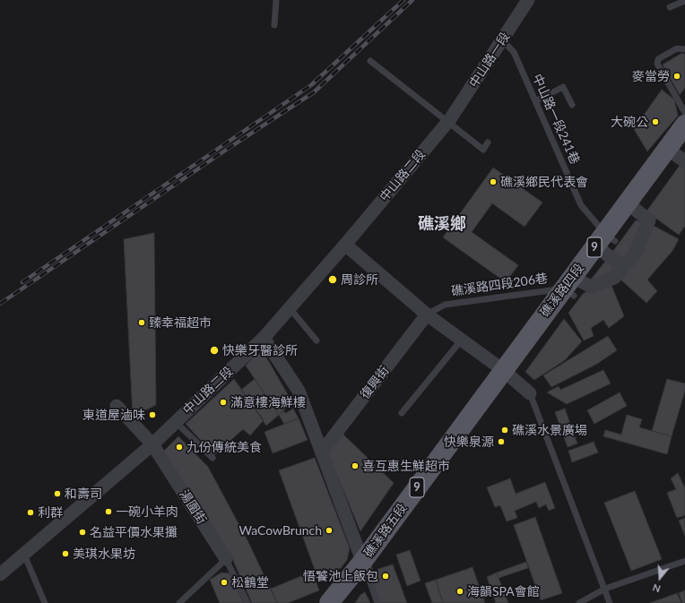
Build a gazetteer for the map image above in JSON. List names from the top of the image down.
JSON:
{
  "streets": {
    "main road": ["9", "礁溪路四段", "礁溪路五段"],
    "street": [
      "中山路一段",
      "中山路二段",
      "復興街",
      "湯圍街"
    ],
    "lane": ["中山路一段241巷", "礁溪路四段206巷"]
  },
  "crossings": [
    ["中山路一段", "中山路一段241巷"],
    ["中山路一段", "中山路二段"],
    ["中山路一段241巷", "礁溪路四段"],
    ["中山路二段", "湯圍街"],
    ["礁溪路四段206巷", "礁溪路四段"],
    ["礁溪路四段206巷", "復興街"],
    ["礁溪路四段", "礁溪路五段"]
  ],
  "districts": ["礁溪鄉"],
  "places": [
    "麥當勞",
    "大碗公",
    "礁溪鄉民代表會",
    "周診所",
    "臻幸福超市",
    "快樂牙醫診所",
    "滿意樓海鮮樓",
    "東道屋滷味",
    "礁溪水景廣場",
    "快樂泉源",
    "九份傳統美食",
    "喜互惠生鮮超市",
    "和壽司",
    "一碗小羊肉",
    "利群",
    "WaCowBrunch",
    "名益平價水果攤",
    "美琪水果坊",
    "悟饕池上飯包",
    "松鶴堂",
    "海韻SPA會館"
  ],
  "north": "bottom"
}
